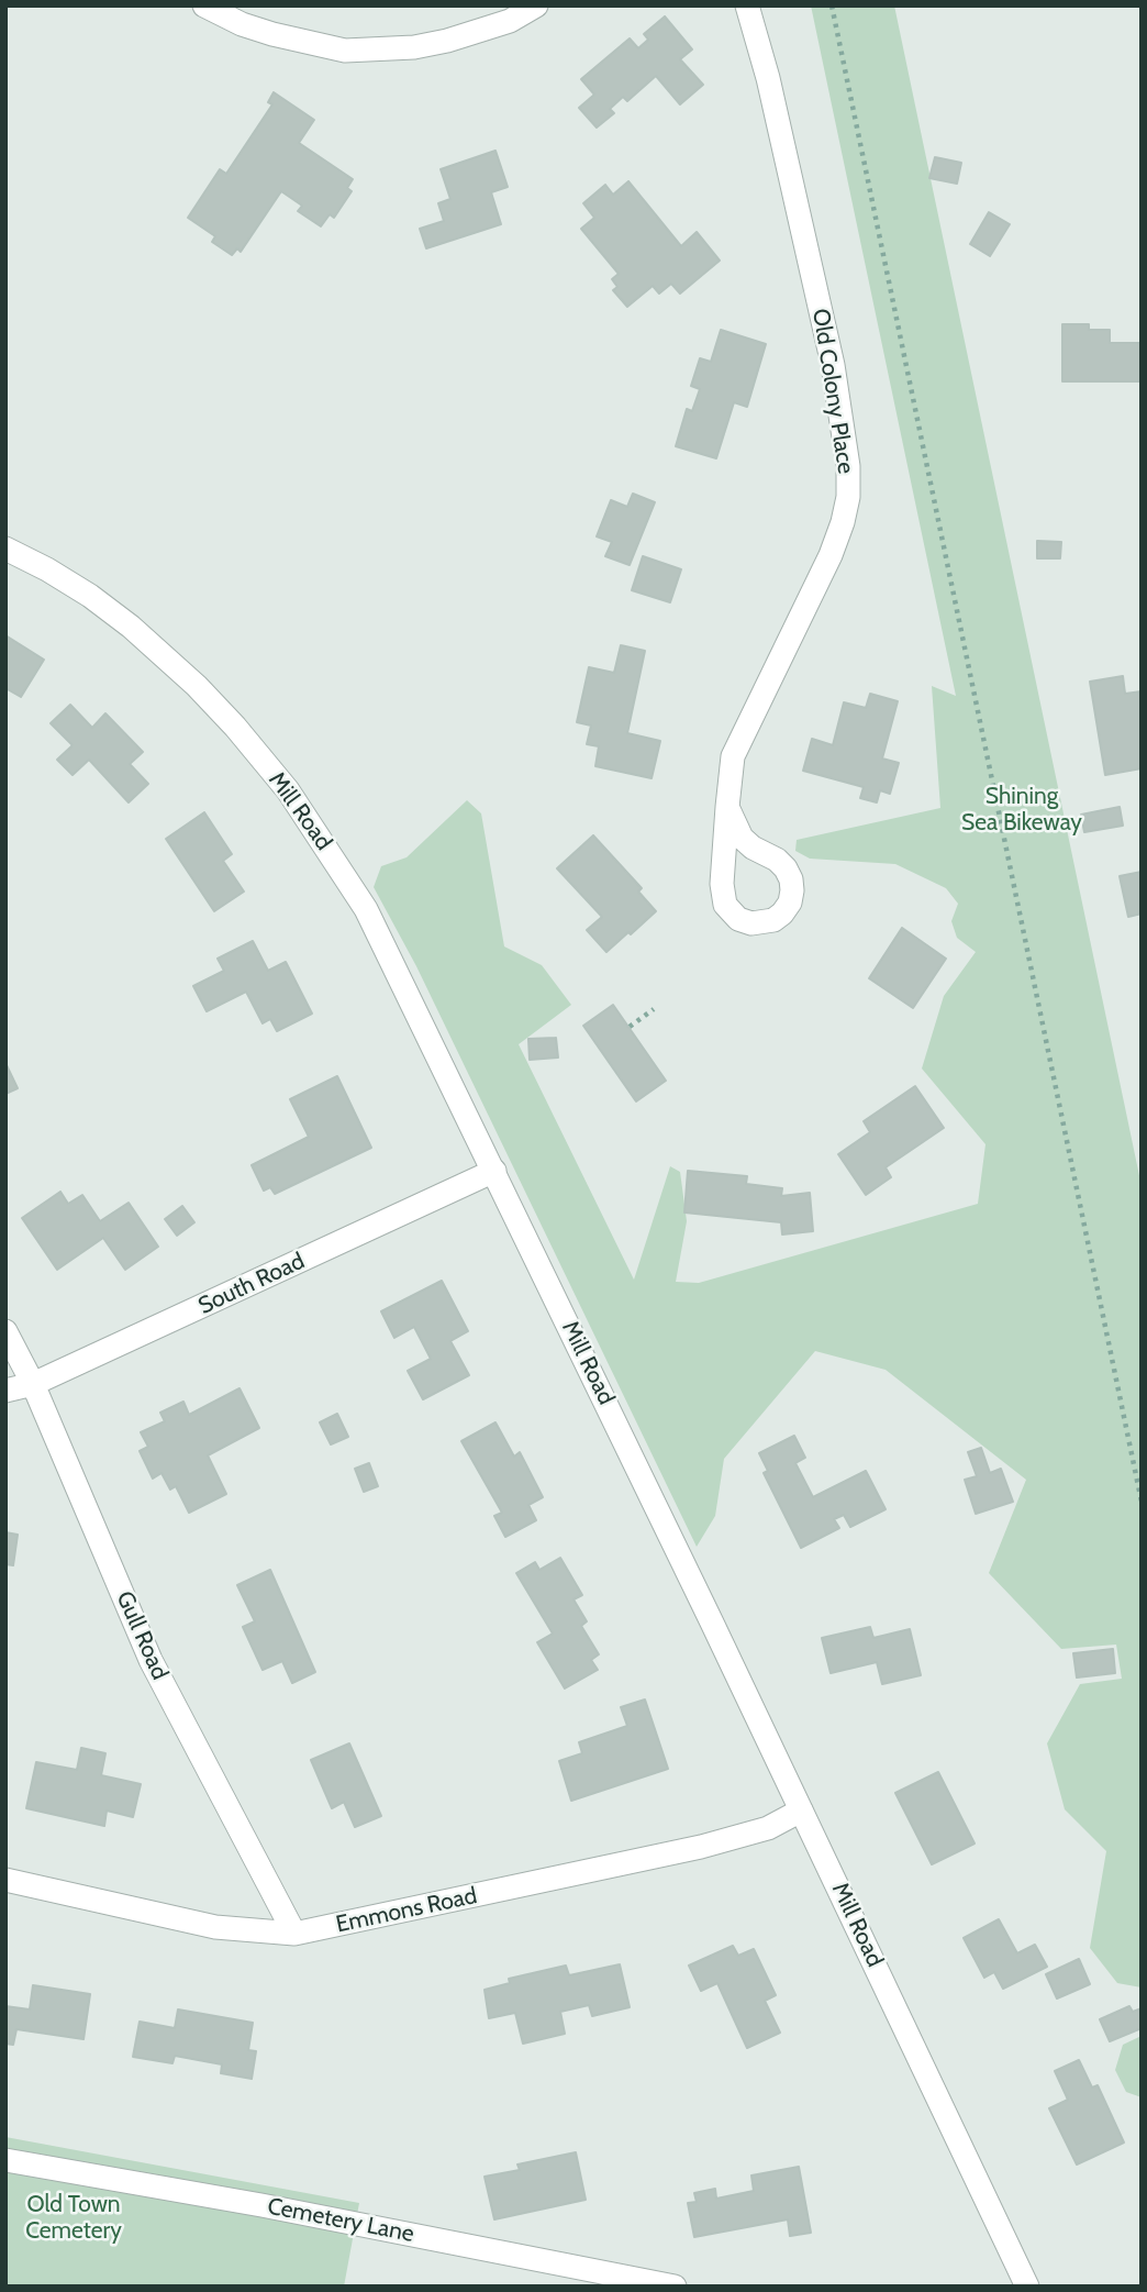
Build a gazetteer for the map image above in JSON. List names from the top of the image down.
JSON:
{
  "streets": {
    "street": [
      "Old Colony Place",
      "Mill Road",
      "South Road",
      "Gull Road",
      "Emmons Road",
      "Cemetery Lane"
    ]
  },
  "crossings": [
    ["Mill Road", "South Road"],
    ["Mill Road", "Emmons Road"],
    ["South Road", "Gull Road"],
    ["Gull Road", "Emmons Road"]
  ],
  "parks": ["Shining Sea Bikeway", "Old Town Cemetery"]
}
